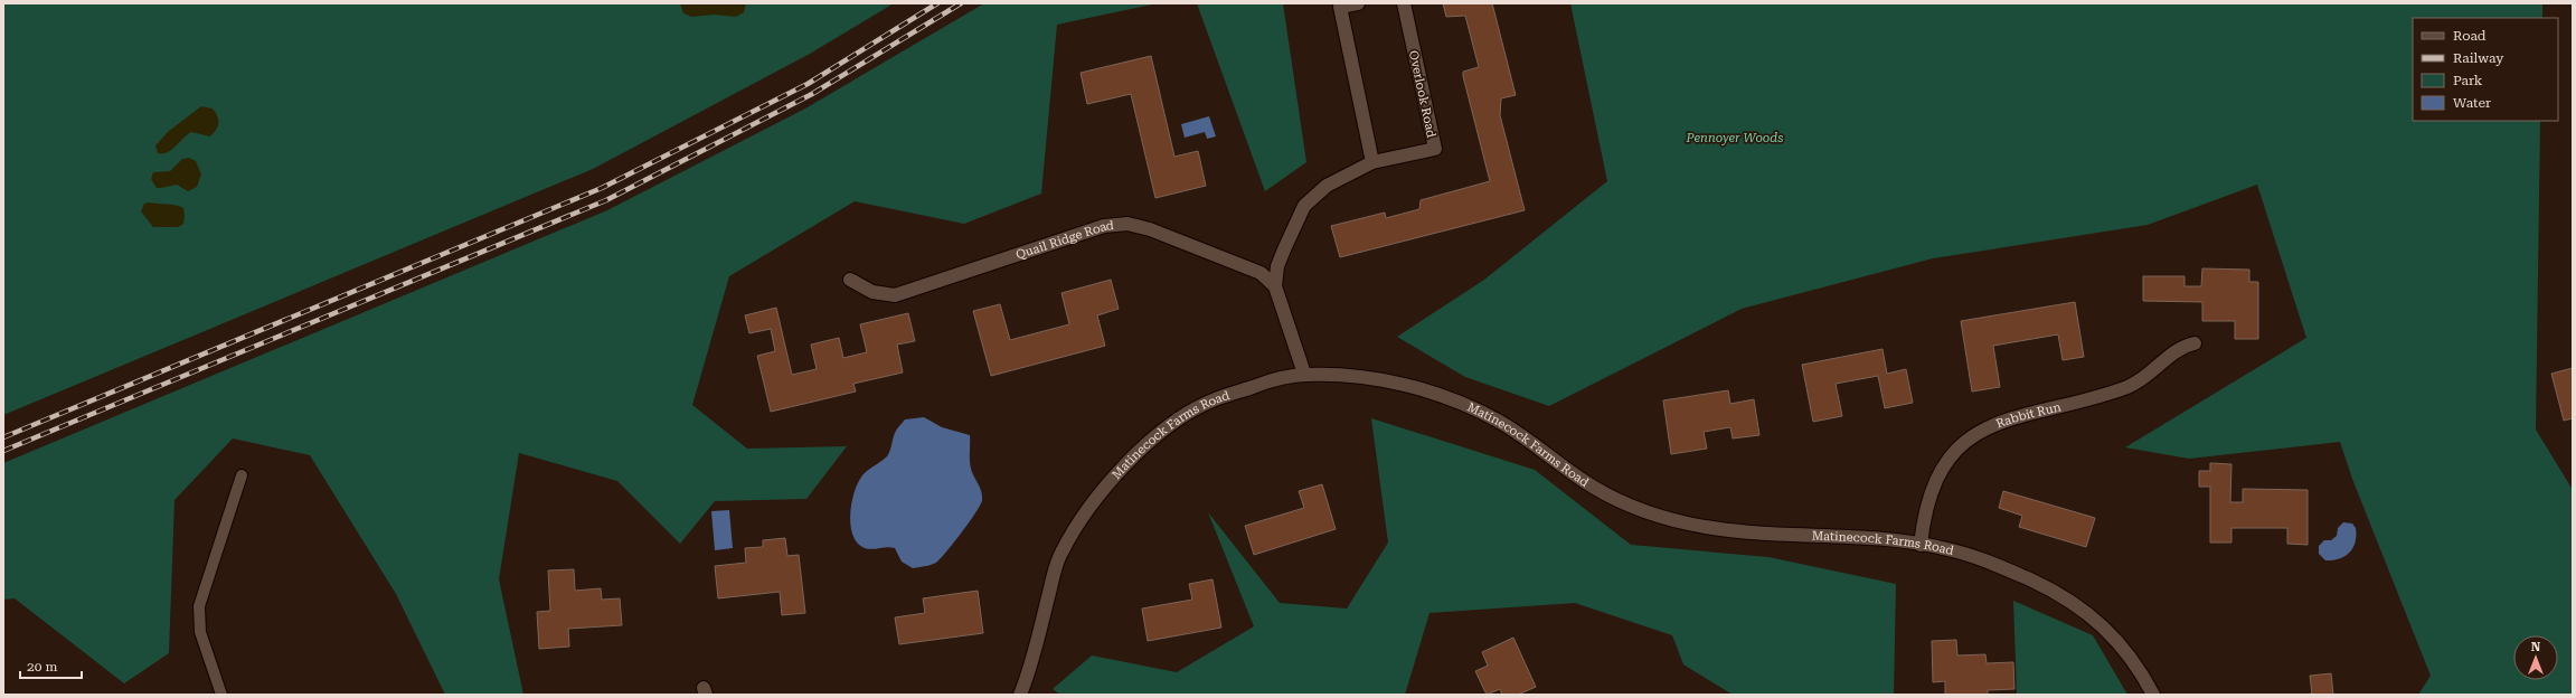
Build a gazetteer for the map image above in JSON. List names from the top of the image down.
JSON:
{
  "streets": {
    "street": [
      "Overlook Road",
      "Quail Ridge Road",
      "Rabbit Run",
      "Matinecock Farms Road"
    ]
  },
  "crossings": [
    ["Overlook Road", "Quail Ridge Road"],
    ["Overlook Road", "Matinecock Farms Road"],
    ["Rabbit Run", "Matinecock Farms Road"]
  ],
  "parks": ["Pennoyer Woods"],
  "legend": [
    "Road",
    "Railway",
    "Park",
    "Water"
  ],
  "scale_bar": "20 m",
  "north": "top"
}
